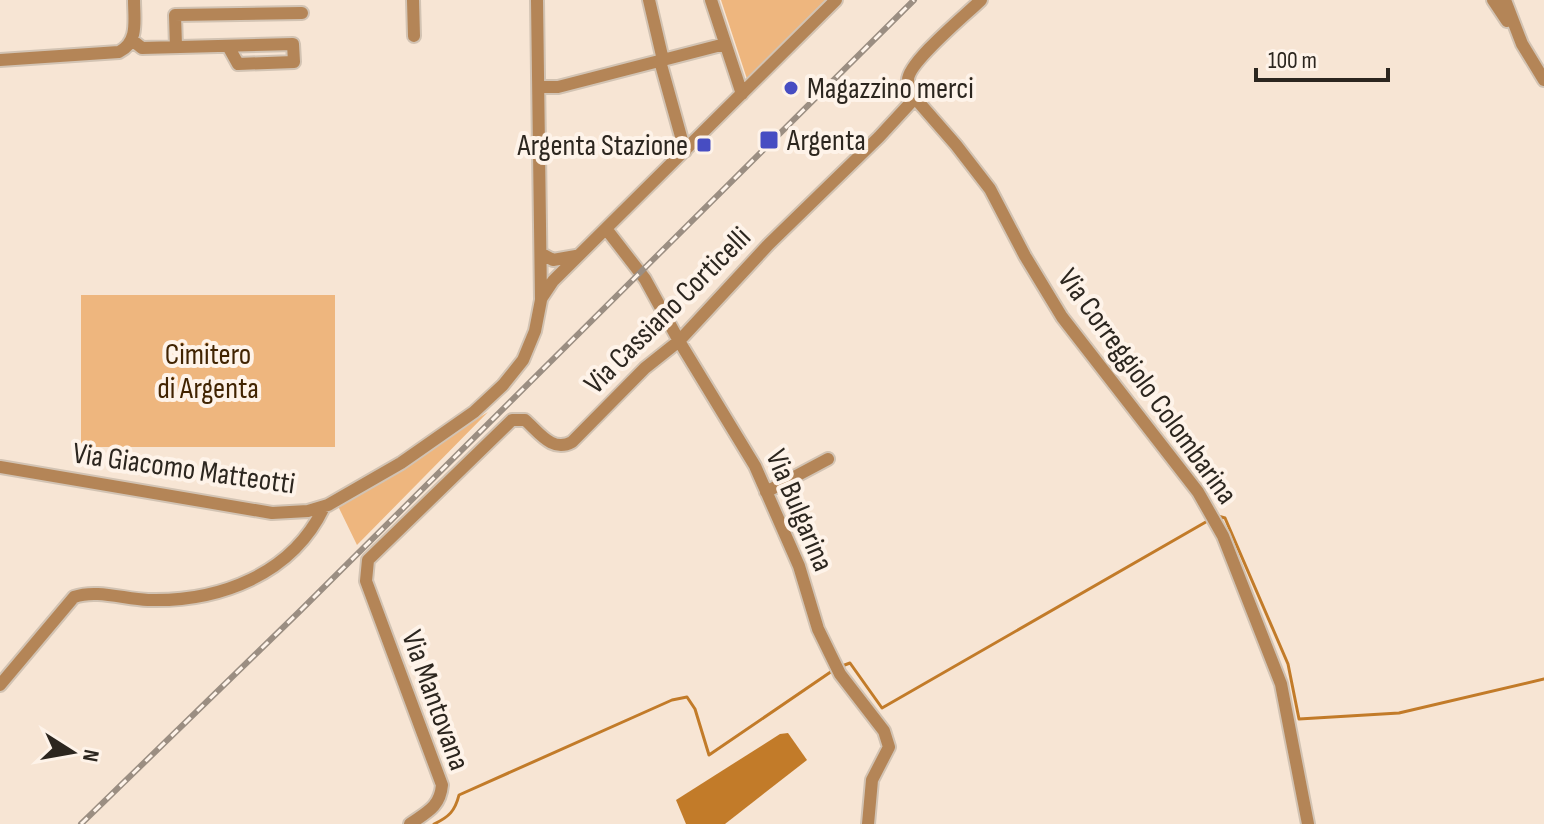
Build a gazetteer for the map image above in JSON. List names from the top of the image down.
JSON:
{
  "streets": {
    "street": [
      "Via Cassiano Corticelli",
      "Via Correggiolo Colombarina",
      "Via Giacomo Matteotti",
      "Via Bulgarina",
      "Via Mantovana"
    ]
  },
  "crossings": [
    ["Via Cassiano Corticelli", "Via Correggiolo Colombarina"],
    ["Via Cassiano Corticelli", "Via Bulgarina"],
    ["Via Cassiano Corticelli", "Via Mantovana"]
  ],
  "parks": ["Cimitero di Argenta"],
  "places": {
    "other": ["Magazzino merci"],
    "transit": ["Argenta", "Argenta Stazione"]
  },
  "scale_bar": "100 m",
  "north": "right"
}
